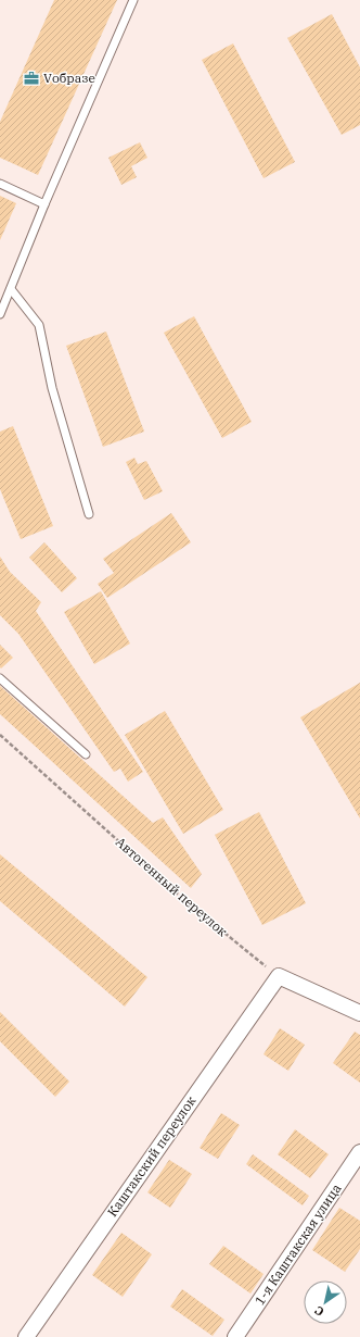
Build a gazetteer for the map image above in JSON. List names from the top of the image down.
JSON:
{
  "streets": {
    "street": ["Каштакский переулок", "1-я Каштакская улица"],
    "path": ["Автогенный переулок"]
  },
  "crossings": [
    ["Автогенный переулок", "Каштакский переулок"]
  ],
  "places": {
    "office": ["Vобразе"]
  },
  "north": "bottom left"
}
